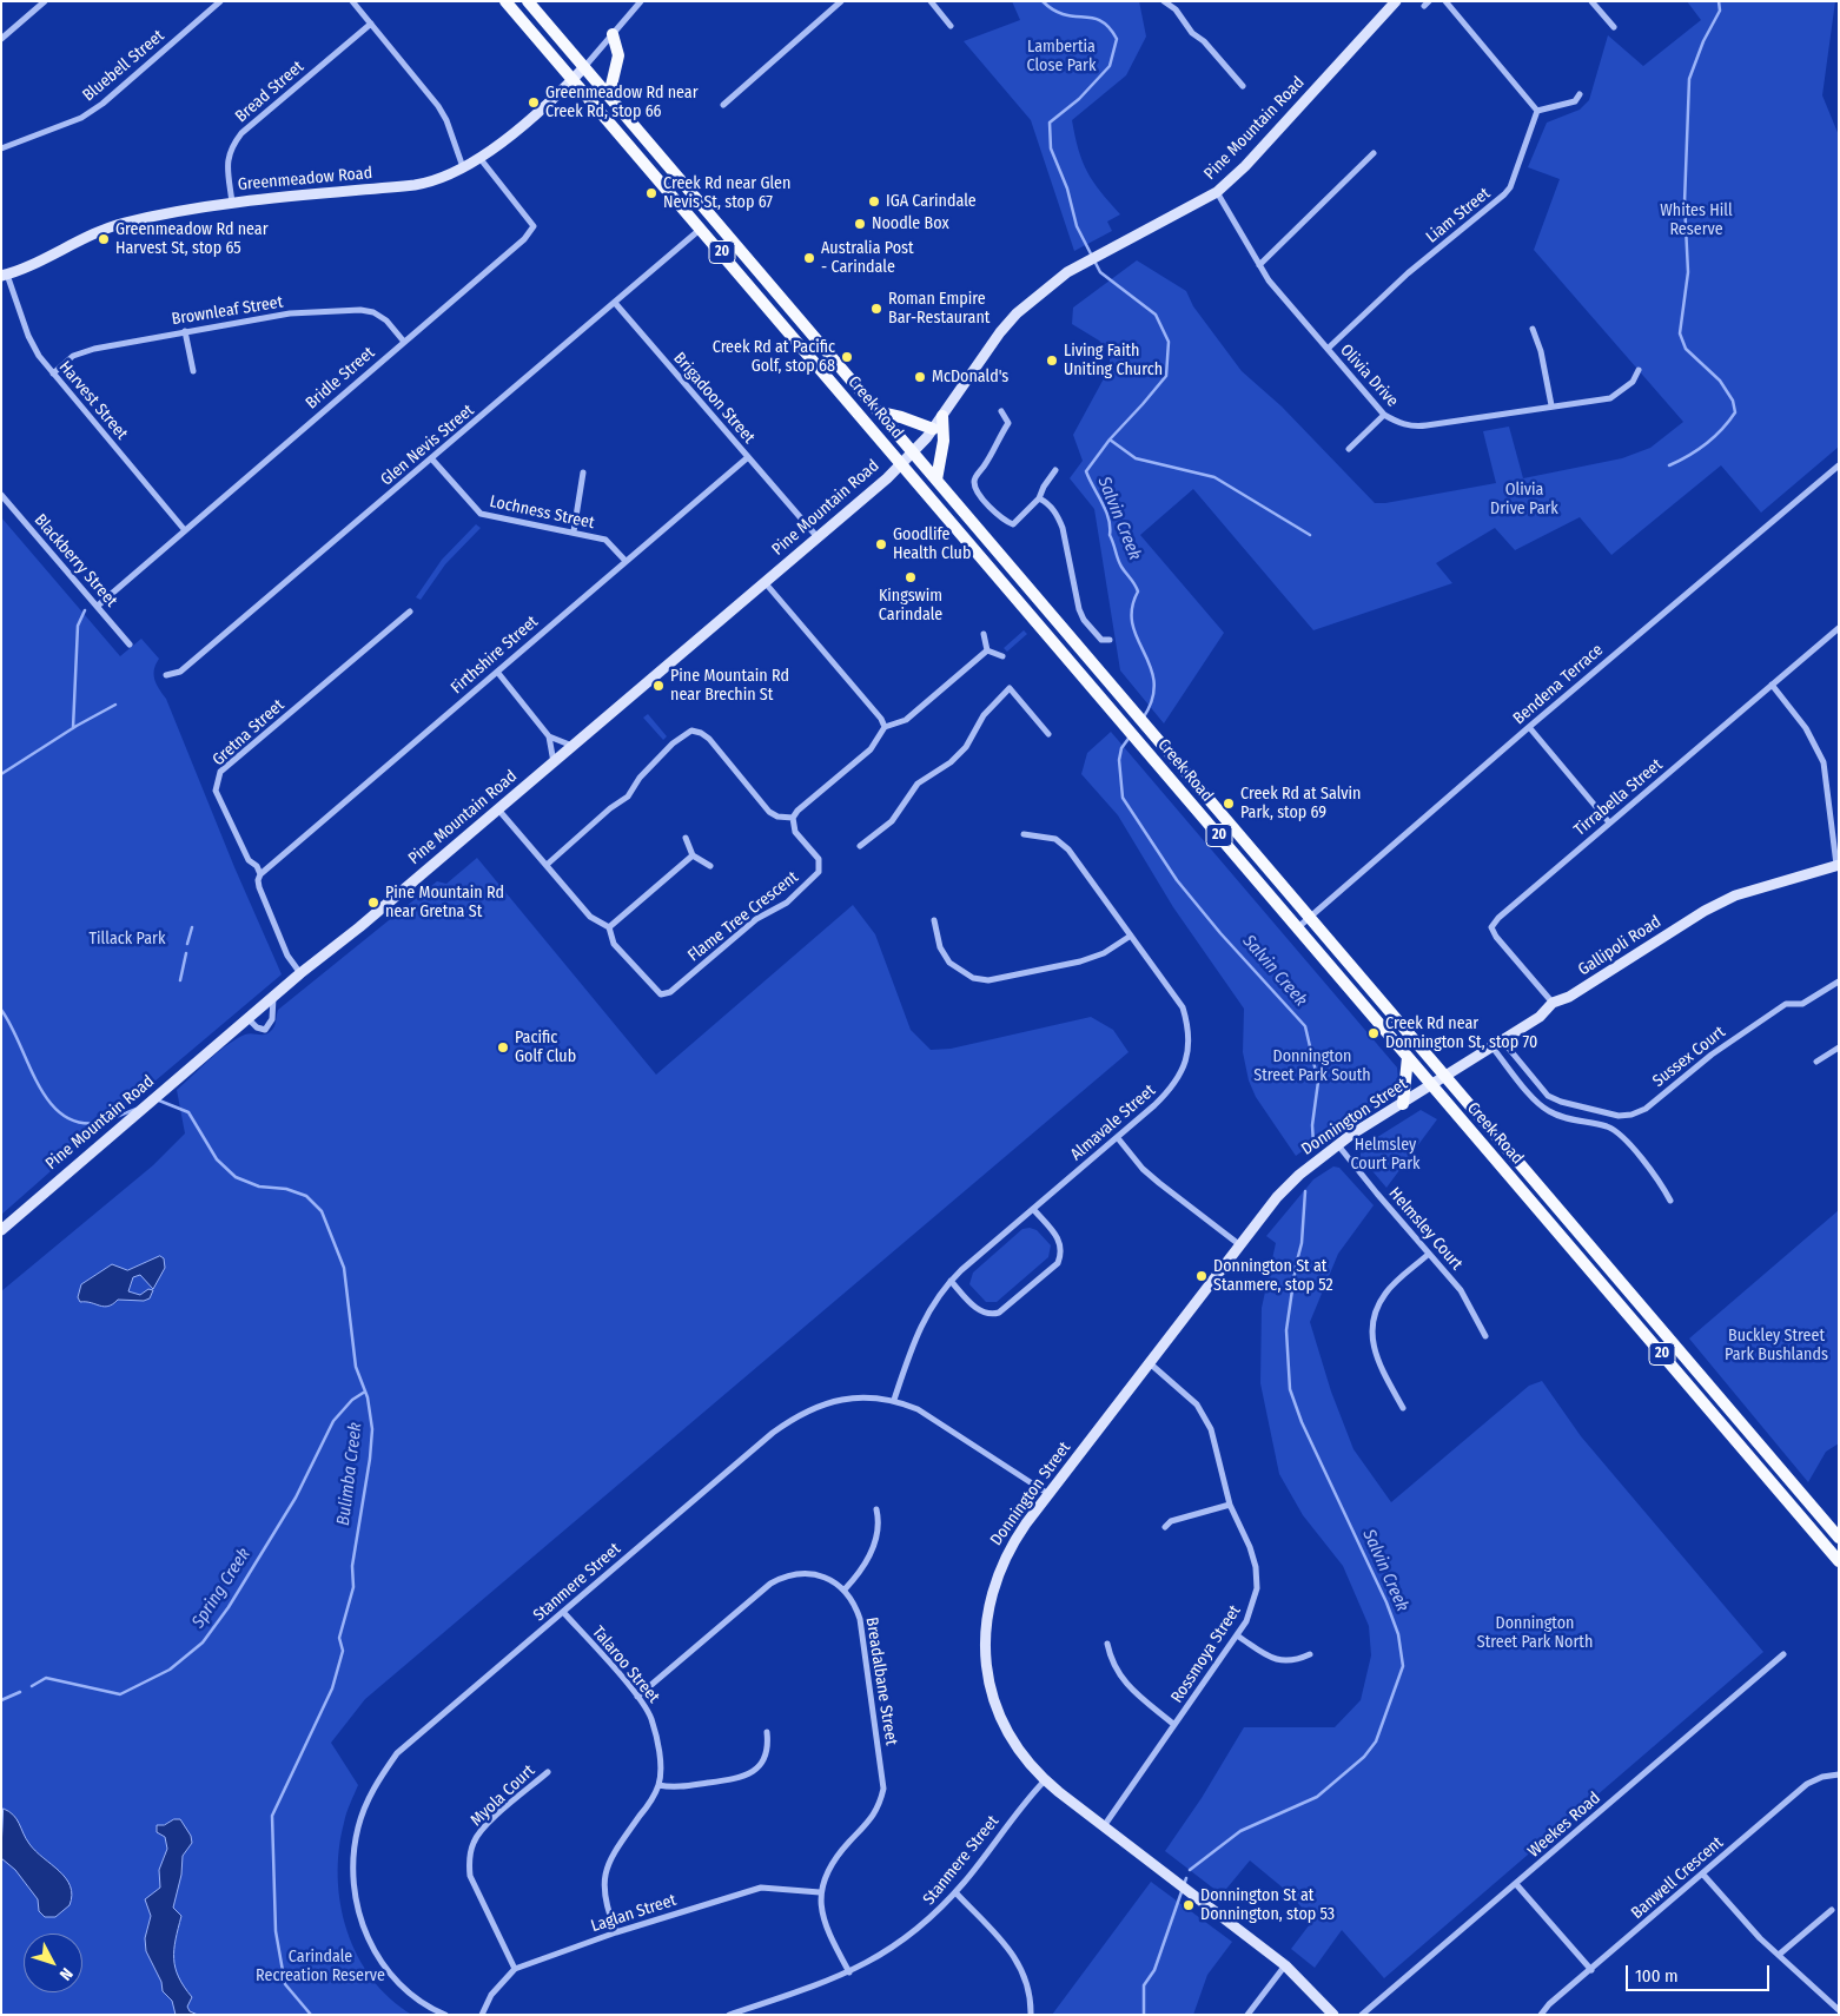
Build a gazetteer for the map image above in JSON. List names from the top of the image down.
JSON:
{
  "streets": {
    "main road": ["20", "Creek Road"],
    "street": [
      "Bluebell Street",
      "Bread Street",
      "Pine Mountain Road",
      "Greenmeadow Road",
      "Liam Street",
      "Brownleaf Street",
      "Olivia Drive",
      "Bridle Street",
      "Brigadoon Street",
      "Harvest Street",
      "Glen Nevis Street",
      "Lochness Street",
      "Blackberry Street",
      "Firthshire Street",
      "Bendena Terrace",
      "Gretna Street",
      "Tirrabella Street",
      "Flame Tree Crescent",
      "Gallipoli Road",
      "Sussex Court",
      "Donnington Street",
      "Almavale Street",
      "Helmsley Court",
      "Stanmere Street",
      "Rossmoya Street",
      "Talaroo Street",
      "Breadalbane Street",
      "Myola Court",
      "Weekes Road",
      "Banwell Crescent",
      "Laglan Street"
    ]
  },
  "crossings": [
    ["Bread Street", "Greenmeadow Road"],
    ["Pine Mountain Road", "Olivia Drive"],
    ["Pine Mountain Road", "Brigadoon Street"],
    ["Pine Mountain Road", "Creek Road"],
    ["Pine Mountain Road", "Gretna Street"],
    ["Greenmeadow Road", "Bridle Street"],
    ["Greenmeadow Road", "Harvest Street"],
    ["Greenmeadow Road", "Creek Road"],
    ["Liam Street", "Olivia Drive"],
    ["Brownleaf Street", "Bridle Street"],
    ["Brownleaf Street", "Harvest Street"],
    ["Bridle Street", "Harvest Street"],
    ["Bridle Street", "Blackberry Street"],
    ["Brigadoon Street", "Glen Nevis Street"],
    ["Brigadoon Street", "Firthshire Street"],
    ["Creek Road", "Glen Nevis Street"],
    ["Creek Road", "Bendena Terrace"],
    ["Creek Road", "Gallipoli Road"],
    ["Creek Road", "Donnington Street"],
    ["Glen Nevis Street", "Lochness Street"],
    ["Lochness Street", "Firthshire Street"],
    ["Firthshire Street", "Gretna Street"],
    ["Tirrabella Street", "Gallipoli Road"],
    ["Gallipoli Road", "Sussex Court"],
    ["Gallipoli Road", "Donnington Street"],
    ["Donnington Street", "Helmsley Court"],
    ["Donnington Street", "Stanmere Street"],
    ["Donnington Street", "Rossmoya Street"],
    ["Almavale Street", "Stanmere Street"],
    ["Stanmere Street", "Talaroo Street"],
    ["Stanmere Street", "Breadalbane Street"],
    ["Breadalbane Street", "Laglan Street"],
    ["Myola Court", "Laglan Street"]
  ],
  "water": ["Salvin Creek", "Bulimba Creek", "Spring Creek"],
  "parks": [
    "Lambertia Close Park",
    "Whites Hill Reserve",
    "Olivia Drive Park",
    "Tillack Park",
    "Donnington Street Park South",
    "Helmsley Court Park",
    "Buckley Street Park Bushlands",
    "Donnington Street Park North",
    "Carindale Recreation Reserve"
  ],
  "places": [
    "Greenmeadow Rd near Creek Rd, stop 66",
    "Creek Rd near Glen Nevis St, stop 67",
    "IGA Carindale",
    "Noodle Box",
    "Greenmeadow Rd near Harvest St, stop 65",
    "Australia Post - Carindale",
    "Roman Empire Bar-Restaurant",
    "Creek Rd at Pacific Golf, stop 68",
    "Living Faith Uniting Church",
    "McDonald's",
    "Goodlife Health Club",
    "Kingswim Carindale",
    "Pine Mountain Rd near Brechin St",
    "Creek Rd at Salvin Park, stop 69",
    "Pine Mountain Rd near Gretna St",
    "Creek Rd near Donnington St, stop 70",
    "Pacific Golf Club",
    "Donnington St at Stanmere, stop 52",
    "Donnington St at Donnington, stop 53"
  ],
  "scale_bar": "100 m",
  "north": "bottom right"
}
